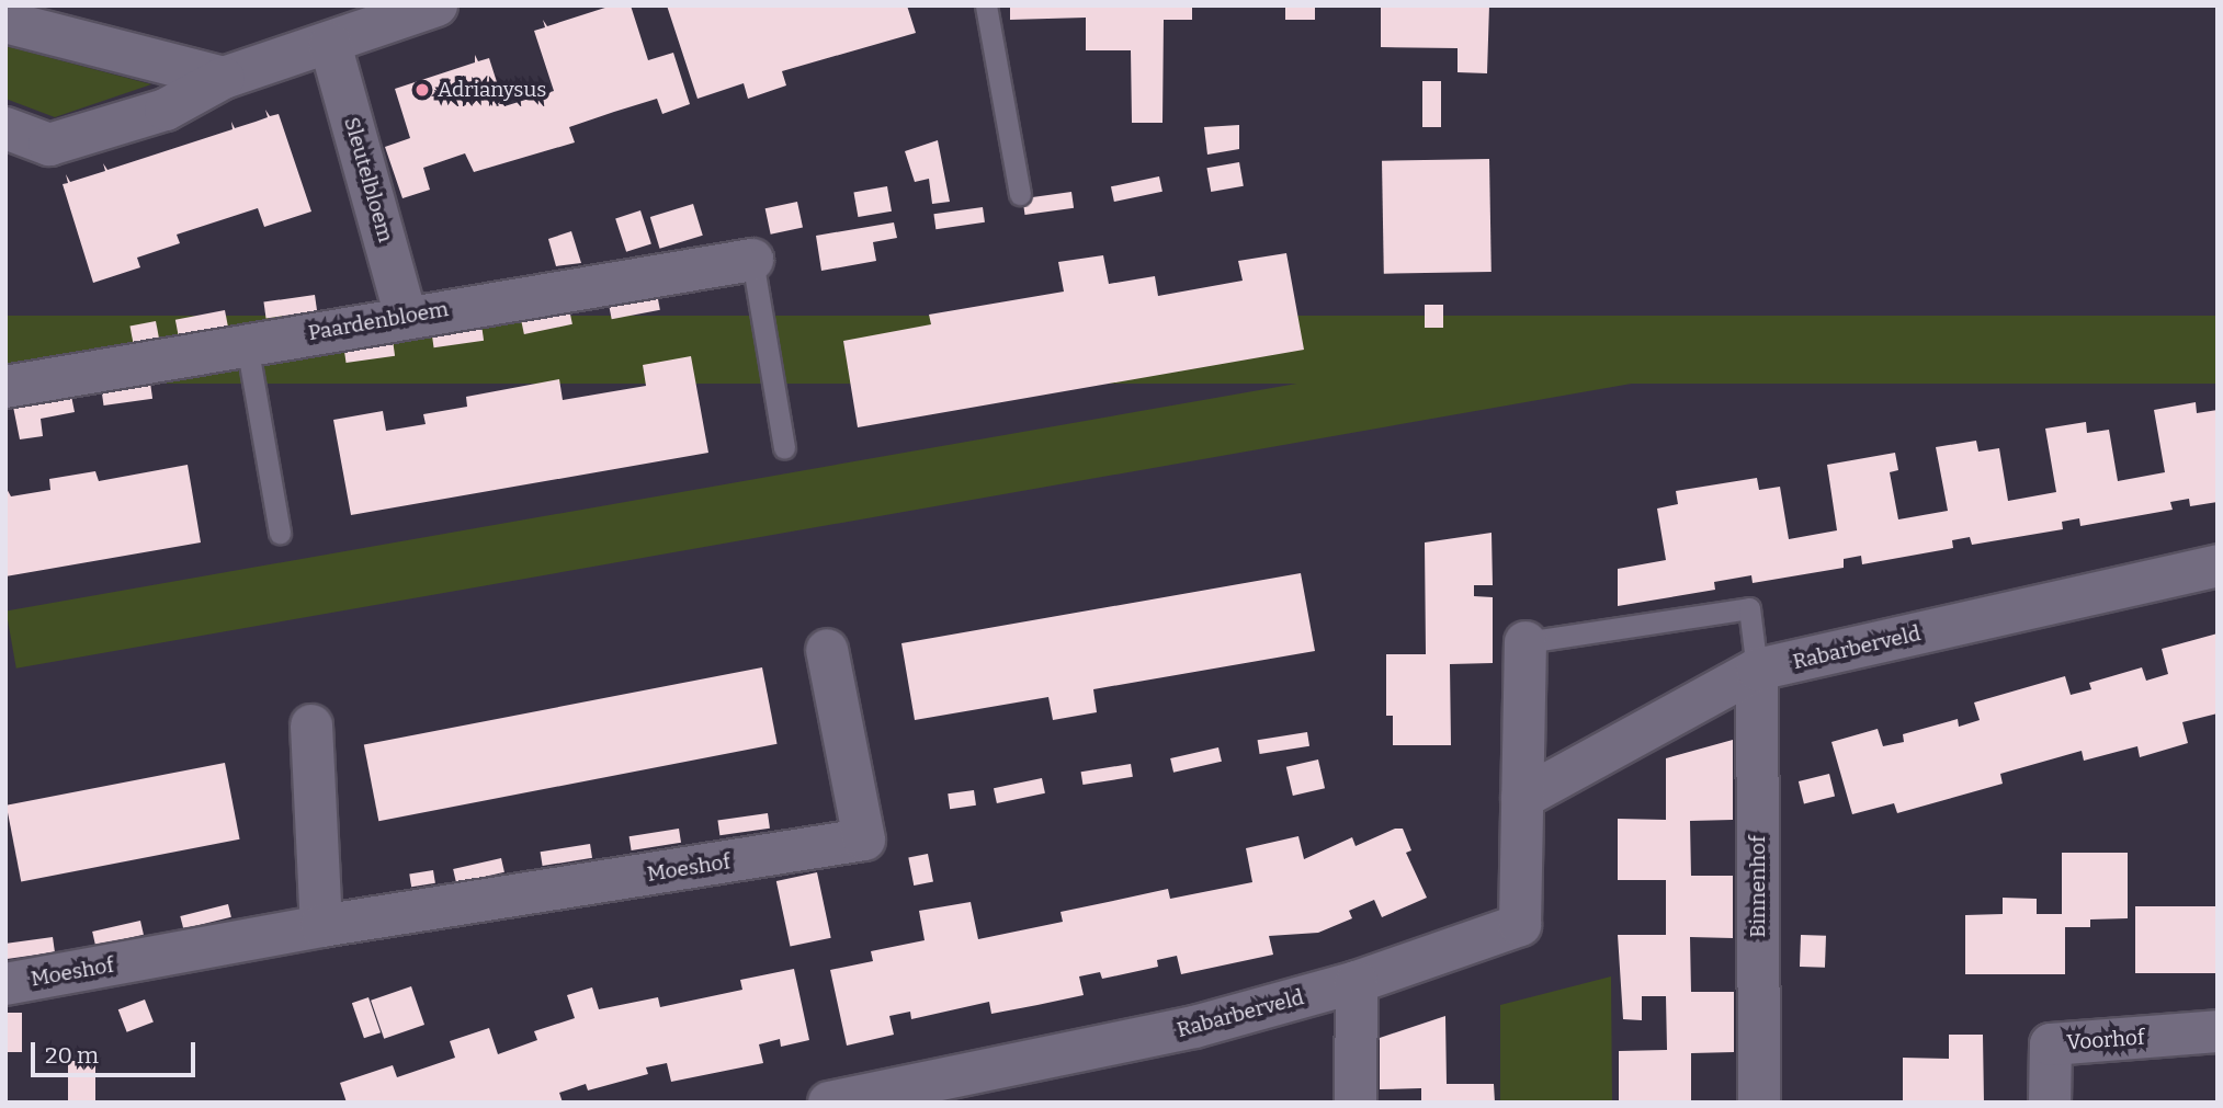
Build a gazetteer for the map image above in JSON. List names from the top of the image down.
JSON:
{
  "streets": {
    "street": [
      "Sleutelbloem",
      "Paardenbloem",
      "Rabarberveld",
      "Moeshof",
      "Binnenhof",
      "Voorhof"
    ]
  },
  "crossings": [
    ["Sleutelbloem", "Paardenbloem"],
    ["Rabarberveld", "Binnenhof"]
  ],
  "places": ["Adrianysus"],
  "scale_bar": "20 m"
}
